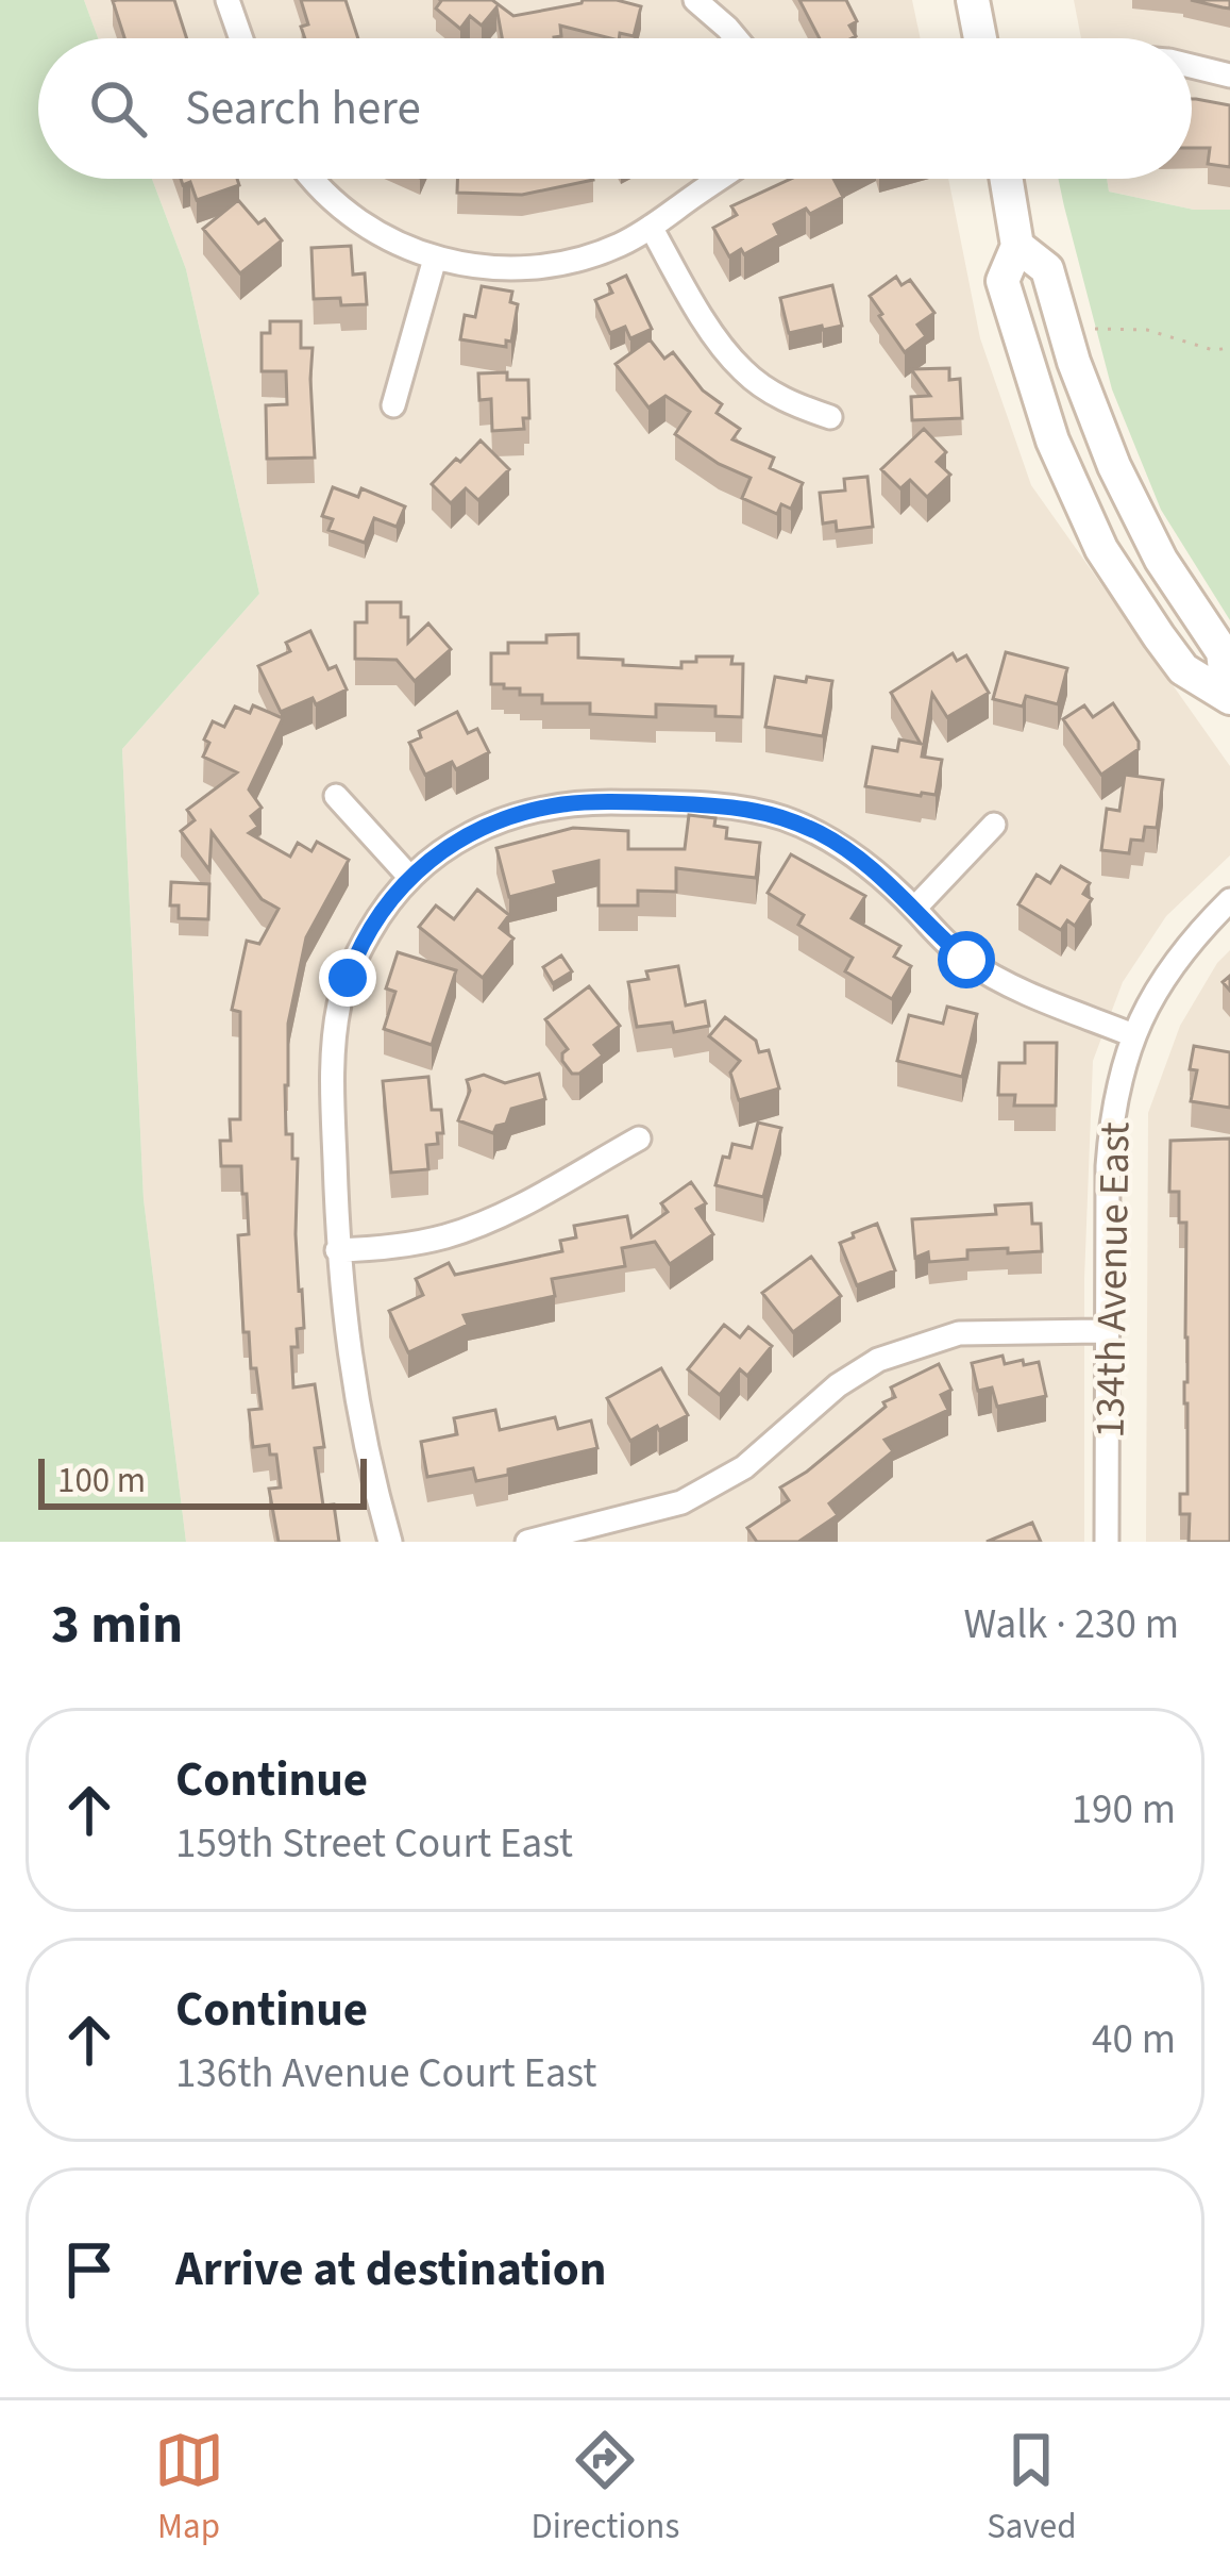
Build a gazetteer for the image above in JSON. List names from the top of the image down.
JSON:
{
  "streets": {
    "street": ["134th Avenue East"]
  },
  "scale_bar": "100 m",
  "page": {
    "search": "Search here",
    "scale": "100 m",
    "heading": ["3 min", "Walk · 230 m"],
    "list": [
      ["Continue", "159th Street Court East", "190 m"],
      ["Continue", "136th Avenue Court East", "40 m"],
      "Arrive at destination"
    ],
    "nav": ["Map", "Directions", "Saved"]
  }
}
